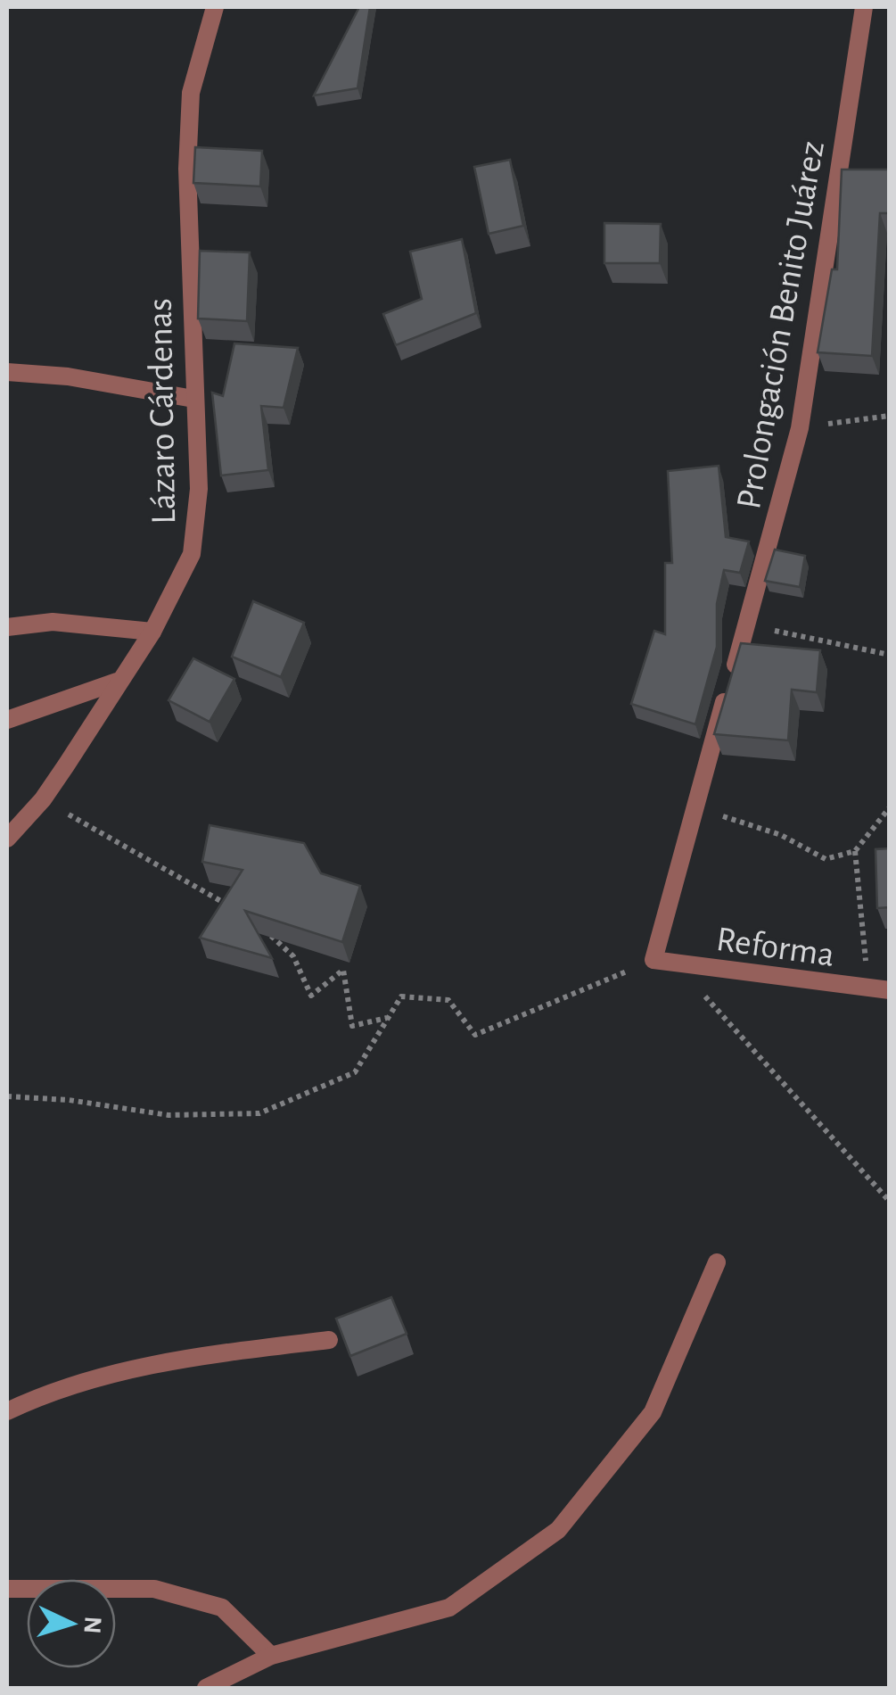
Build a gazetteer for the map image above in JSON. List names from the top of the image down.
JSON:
{
  "streets": {
    "street": ["Prolongación Benito Juárez", "Lázaro Cárdenas", "Reforma"]
  },
  "crossings": [
    ["Prolongación Benito Juárez", "Reforma"]
  ],
  "north": "right"
}
